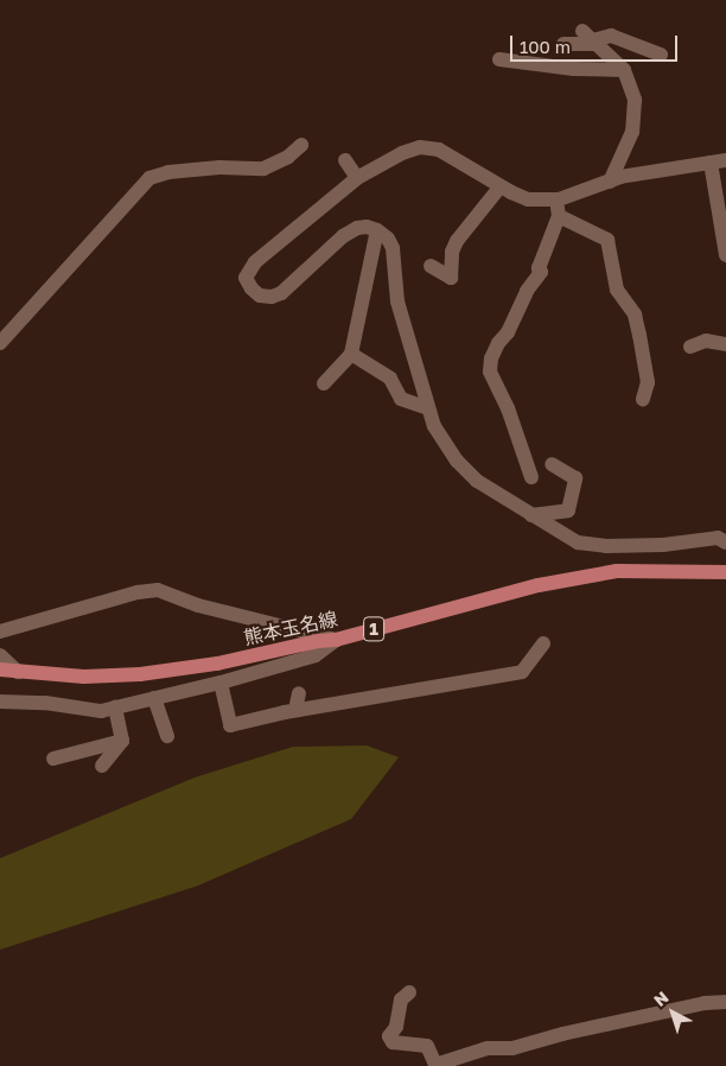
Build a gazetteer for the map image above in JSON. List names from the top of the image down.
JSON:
{
  "streets": {
    "main road": ["熊本玉名線", "1"]
  },
  "scale_bar": "100 m",
  "north": "top left"
}
